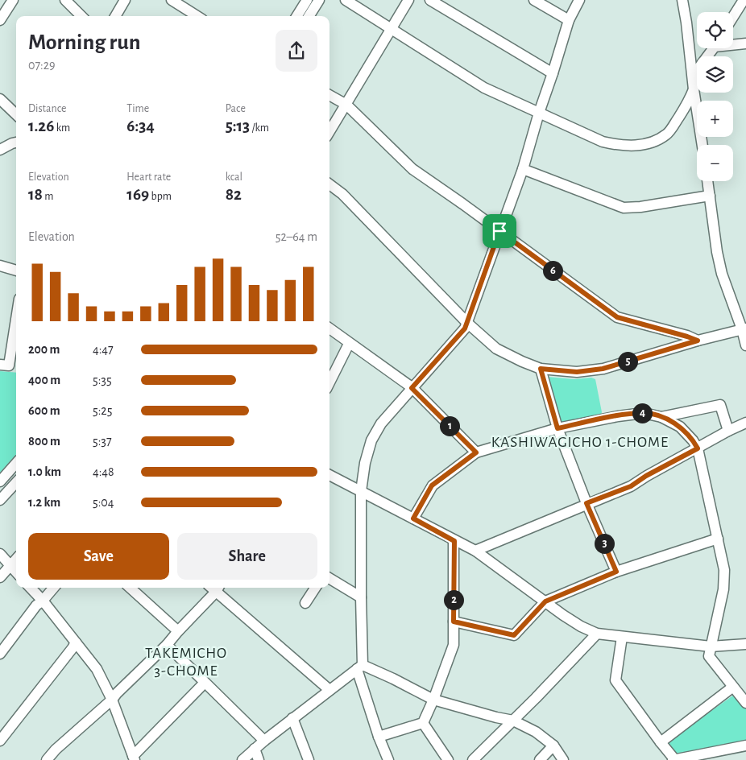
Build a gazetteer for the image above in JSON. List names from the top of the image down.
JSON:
{
  "districts": ["KASHIWAGICHO 1-CHOME", "TAKEMICHO 3-CHOME"],
  "page": {
    "map_buttons": ["+", "−"],
    "heading": ["Morning run", "07:29"],
    "stats": [
      ["Distance", "1.26 km"],
      ["Time", "6:34"],
      ["Pace", "5:13 /km"],
      ["Elevation", "18 m"],
      ["Heart rate", "169 bpm"],
      ["kcal", "82"]
    ],
    "chart": ["Elevation", "52–64 m"],
    "pins": [
      "6",
      "5",
      "4",
      "1",
      "3",
      "2"
    ],
    "list": [
      {
        "name": "200 m",
        "note": "4:47"
      },
      {
        "name": "400 m",
        "note": "5:35"
      },
      {
        "name": "600 m",
        "note": "5:25"
      },
      {
        "name": "800 m",
        "note": "5:37"
      },
      {
        "name": "1.0 km",
        "note": "4:48"
      },
      {
        "name": "1.2 km",
        "note": "5:04"
      }
    ],
    "buttons": ["Save", "Share"]
  }
}
